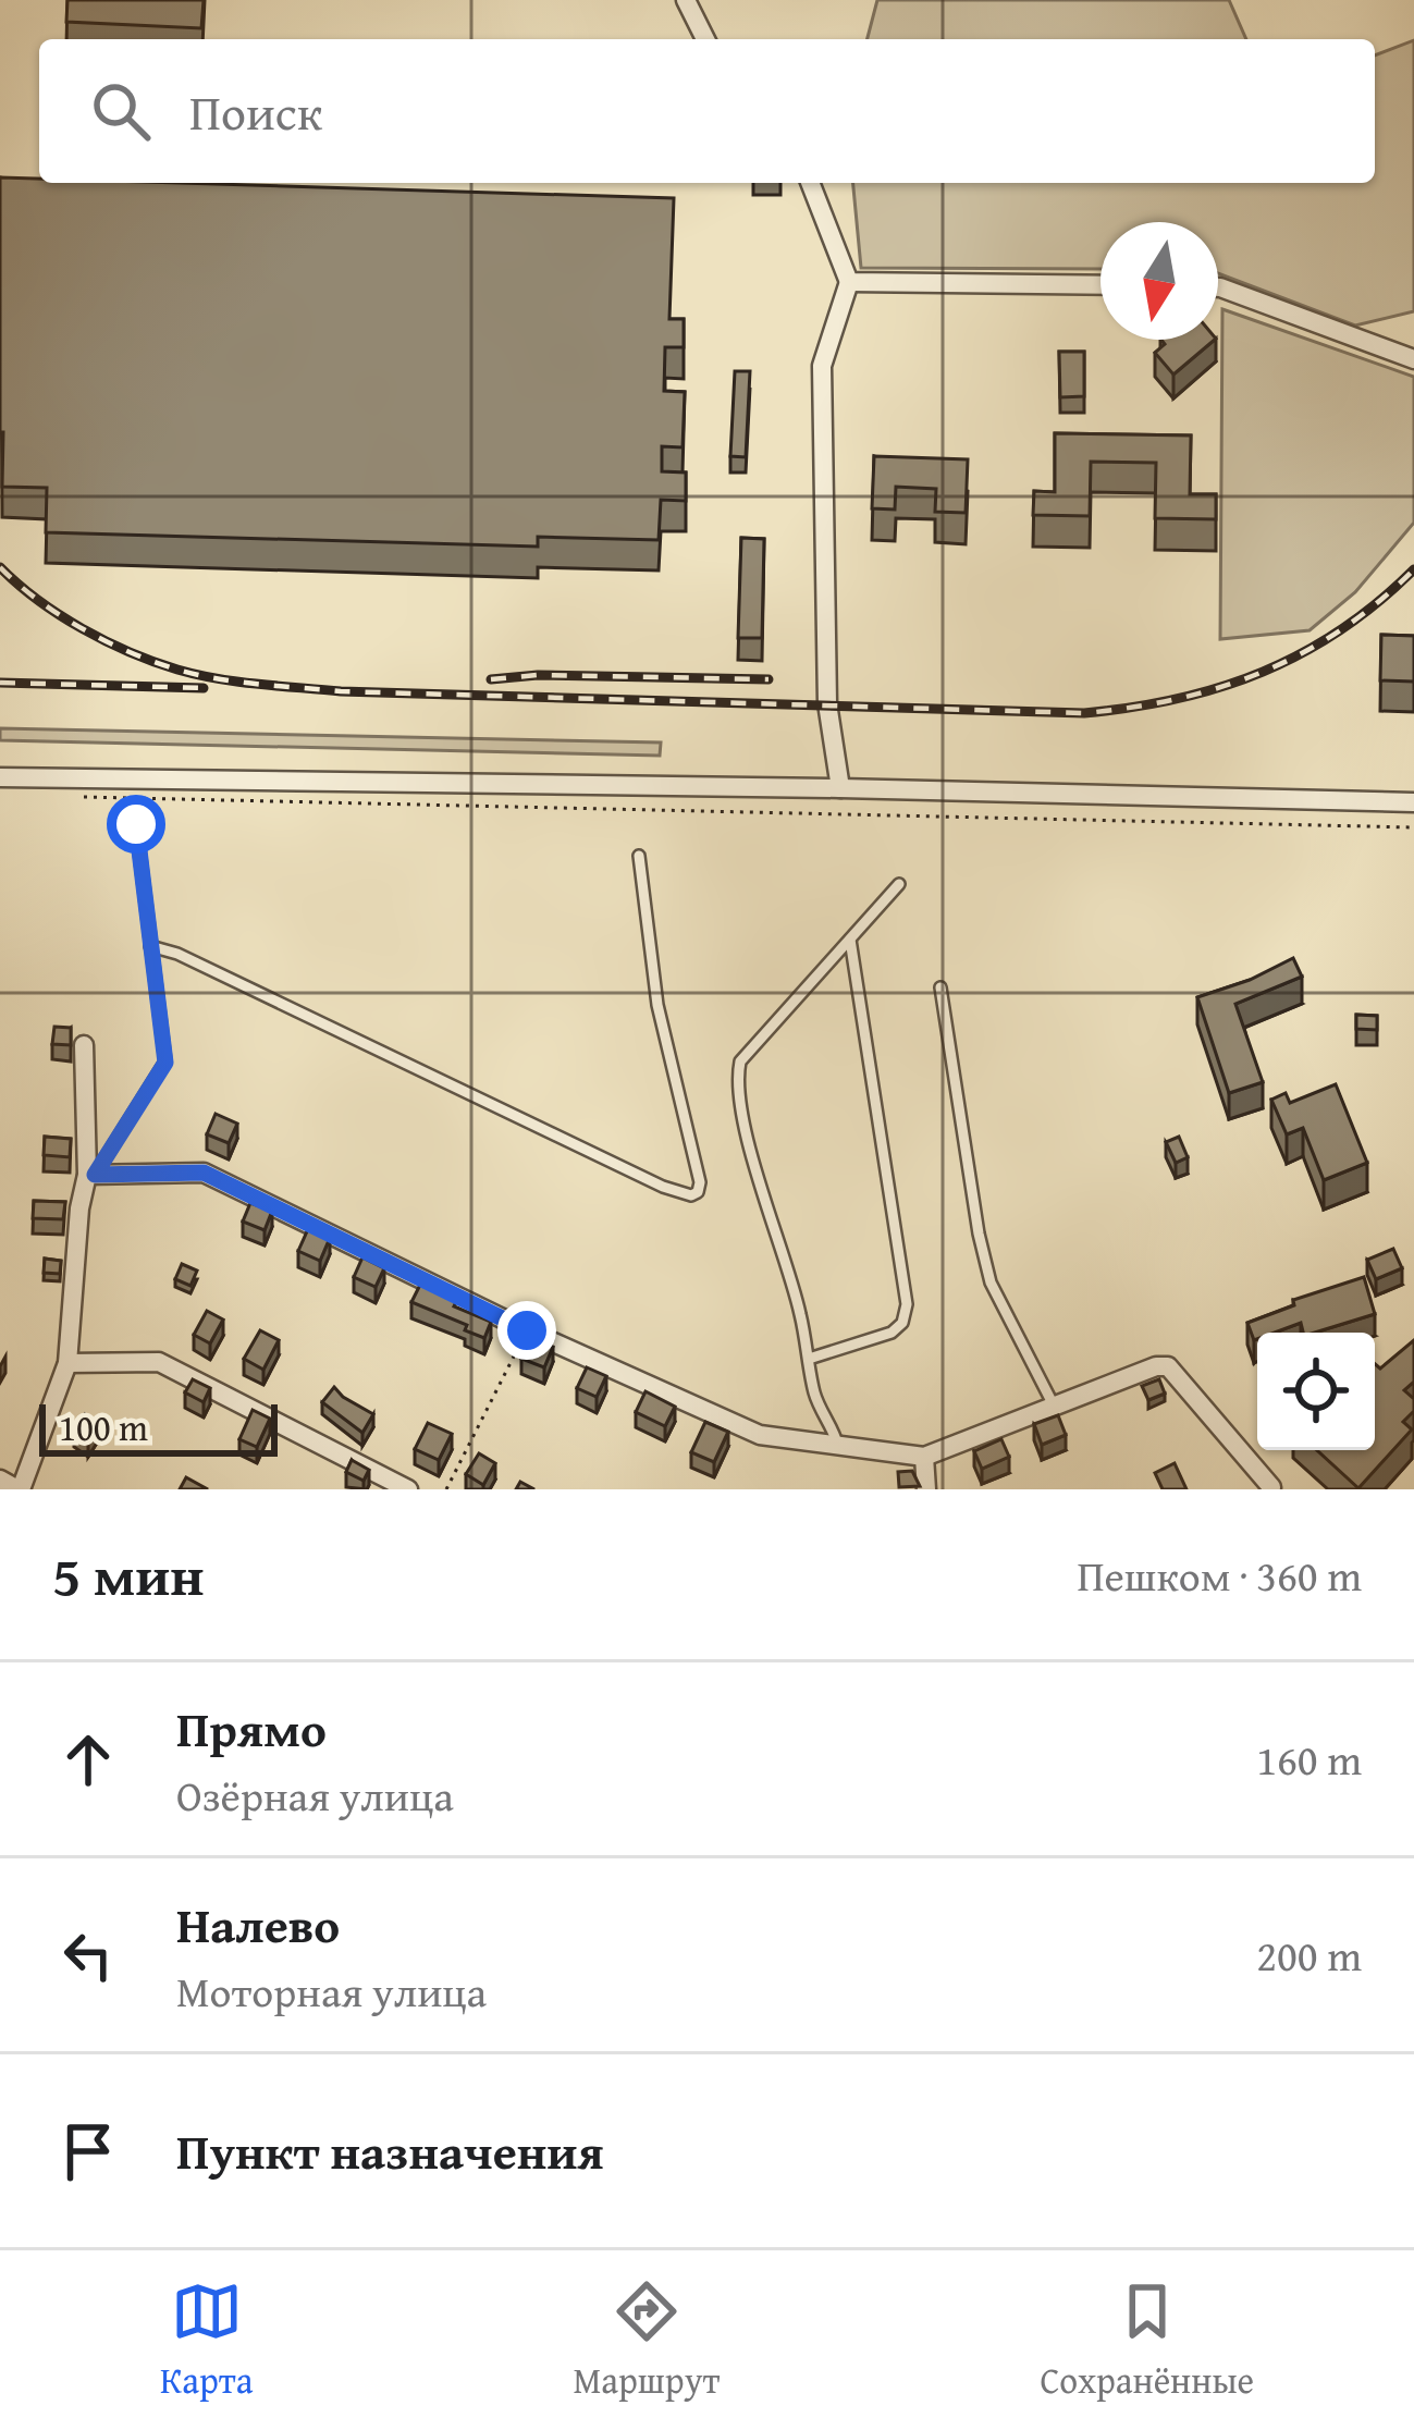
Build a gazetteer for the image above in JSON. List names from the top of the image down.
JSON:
{
  "scale_bar": "100 m",
  "north": "bottom",
  "page": {
    "search": "Поиск",
    "scale": "100 m",
    "heading": ["5 мин", "Пешком · 360 m"],
    "list": [
      ["Прямо", "Озёрная улица", "160 m"],
      ["Налево", "Моторная улица", "200 m"],
      "Пункт назначения"
    ],
    "nav": ["Карта", "Маршрут", "Сохранённые"]
  }
}
